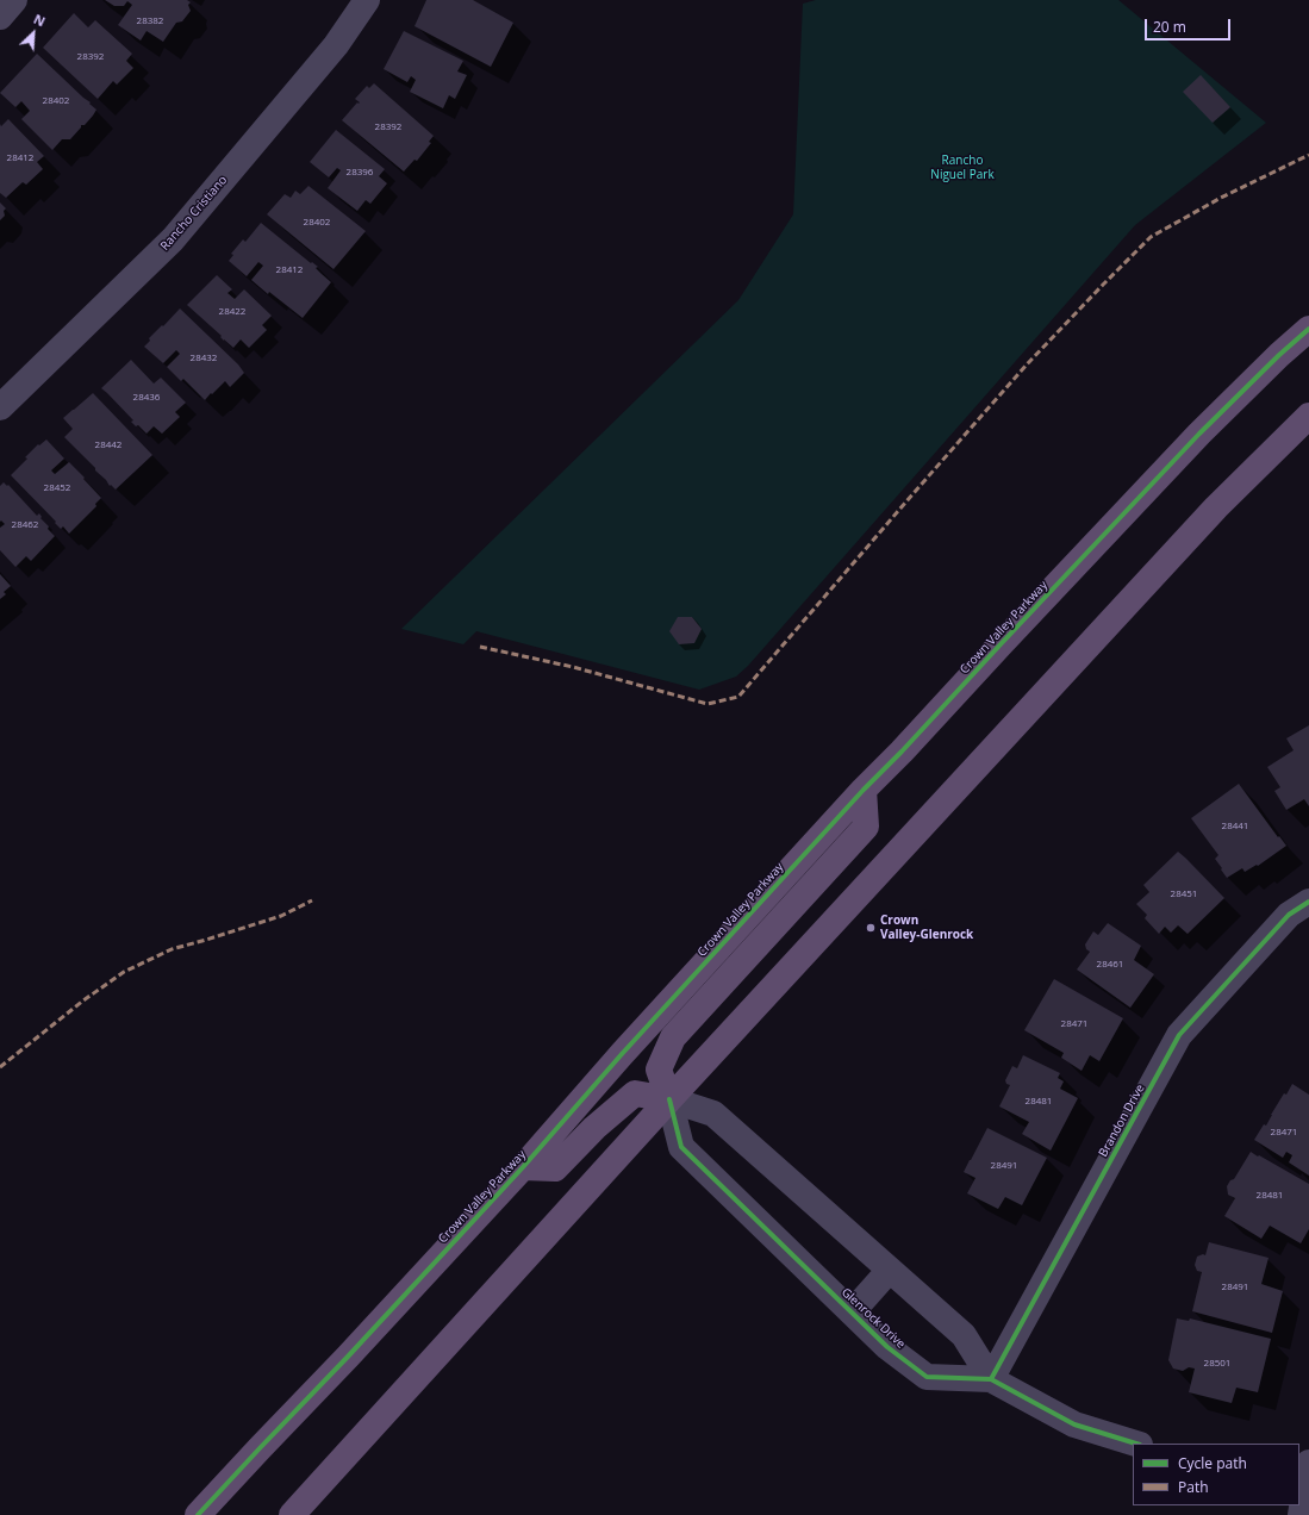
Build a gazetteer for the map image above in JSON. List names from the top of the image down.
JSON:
{
  "streets": {
    "main road": ["Crown Valley Parkway"],
    "street": ["Rancho Cristiano", "Brandon Drive", "Glenrock Drive"]
  },
  "crossings": [
    ["Brandon Drive", "Glenrock Drive"]
  ],
  "parks": ["Rancho Niguel Park"],
  "places": ["Crown Valley-Glenrock"],
  "house_numbers": [
    "28382",
    "28392",
    "28402",
    "28392",
    "28412",
    "28396",
    "28402",
    "28412",
    "28422",
    "28432",
    "28436",
    "28442",
    "28452",
    "28462",
    "28441",
    "28451",
    "28461",
    "28471",
    "28481",
    "28471",
    "28491",
    "28481",
    "28491",
    "28501"
  ],
  "legend": ["Cycle path", "Path"],
  "scale_bar": "20 m",
  "north": "top right"
}
